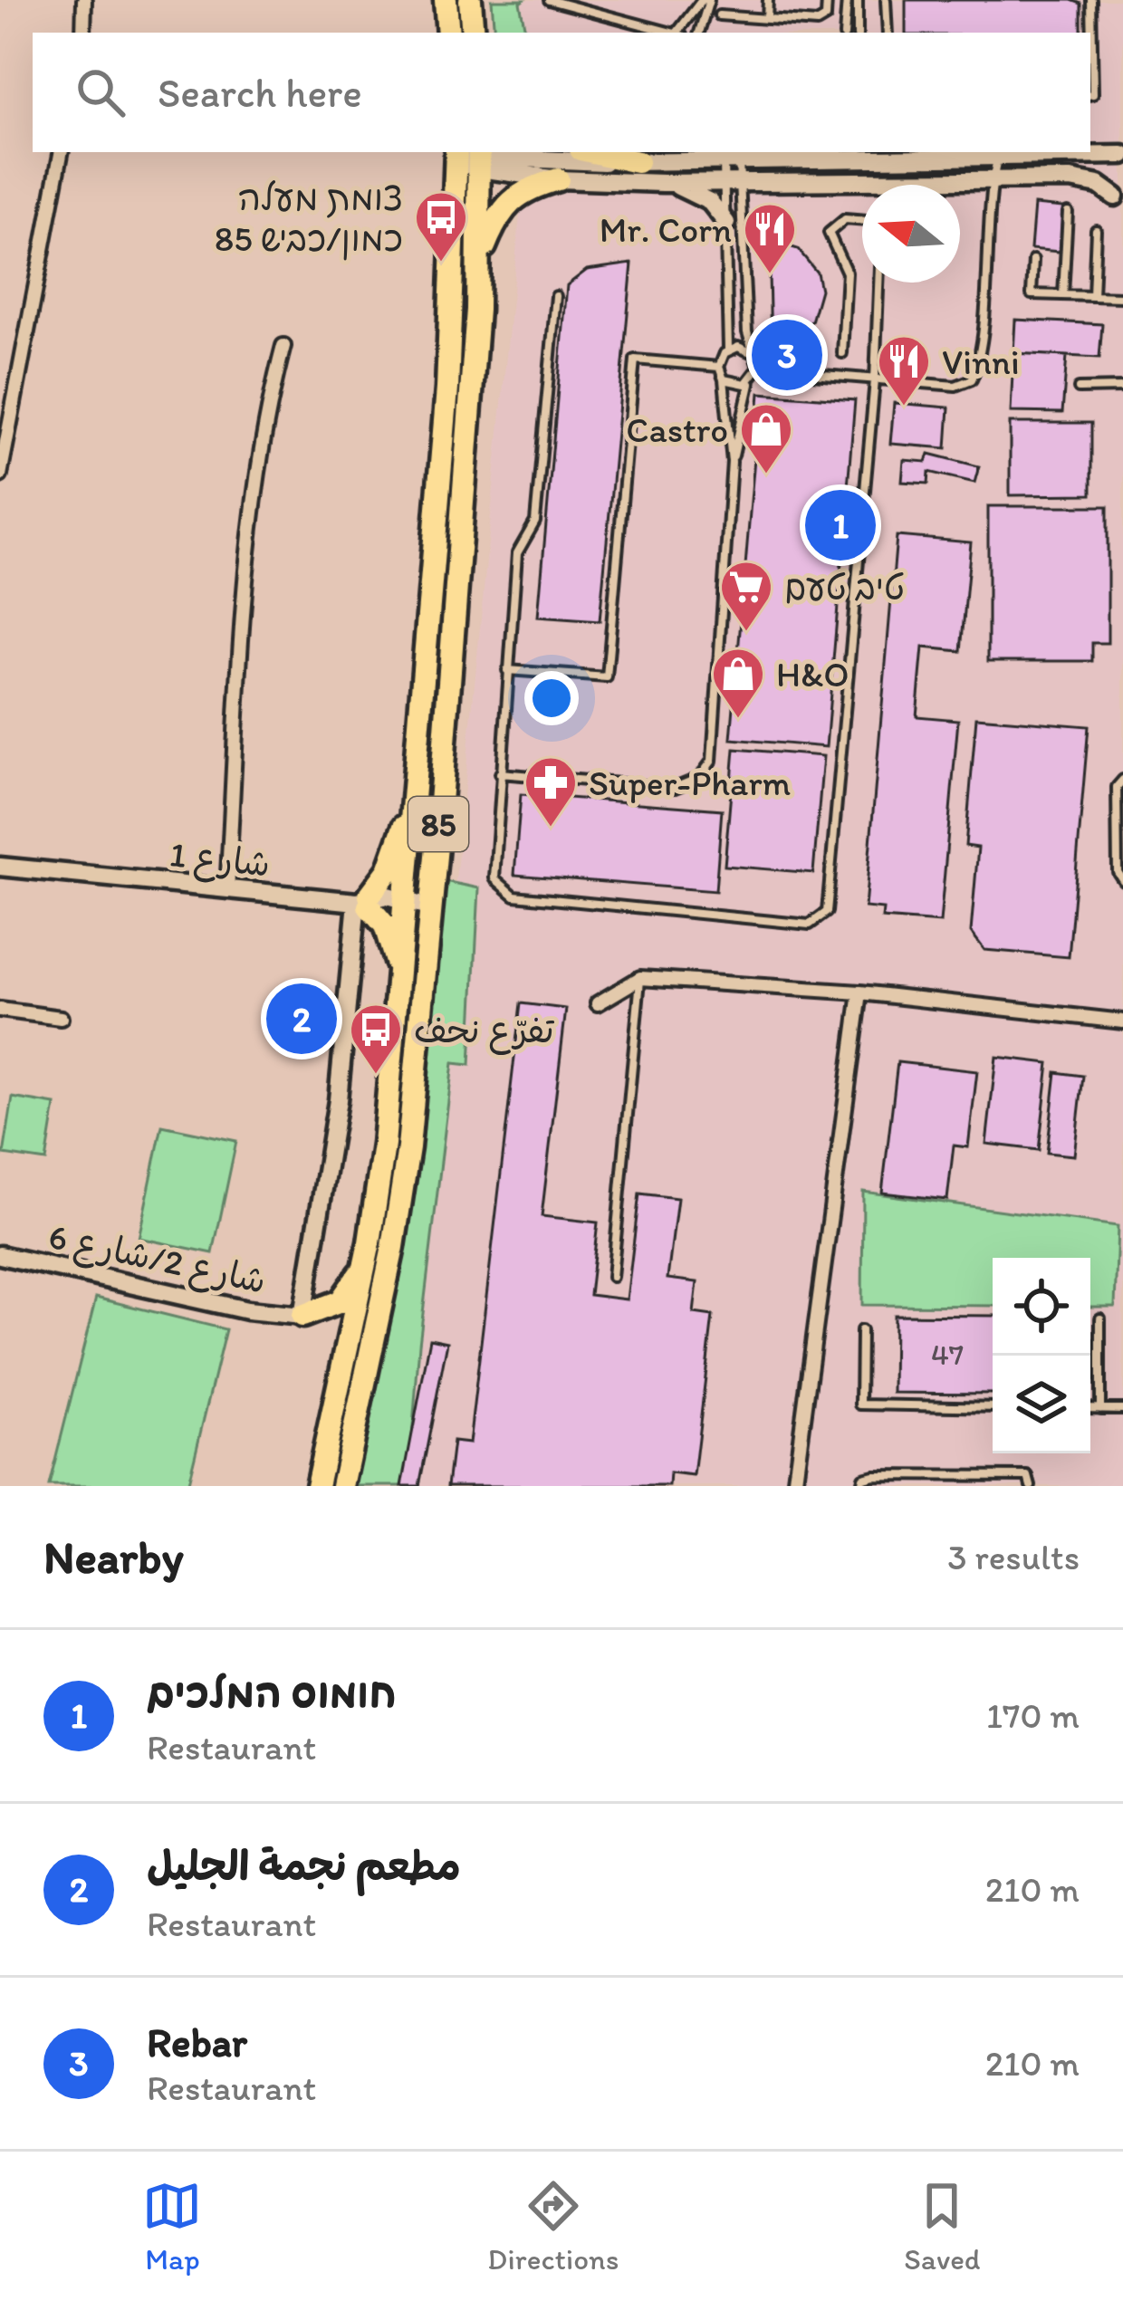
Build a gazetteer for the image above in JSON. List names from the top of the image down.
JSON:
{
  "streets": {
    "highway": ["85"],
    "main road": ["شارع 1", "شارع 2/شارع 6"]
  },
  "crossings": [
    ["85", "شارع 1"]
  ],
  "places": {
    "bus stop": ["צומת מעלה כמון/כביש 85", "تفرّع نحف"],
    "restaurant": ["Mr. Corn", "Vinni"],
    "shop": ["Castro", "H&O"],
    "supermarket": ["טיב טעם"],
    "pharmacy": ["Super-Pharm"]
  },
  "house_numbers": ["47"],
  "north": "left",
  "page": {
    "search": "Search here",
    "pins": ["3", "1", "2"],
    "heading": ["Nearby", "3 results"],
    "list": [
      {
        "mark": "1",
        "name": "חומוס המלכים",
        "note": "Restaurant",
        "value": "170 m"
      },
      {
        "mark": "2",
        "name": "مطعم نجمة الجليل",
        "note": "Restaurant",
        "value": "210 m"
      },
      {
        "mark": "3",
        "name": "Rebar",
        "note": "Restaurant",
        "value": "210 m"
      }
    ],
    "nav": ["Map", "Directions", "Saved"]
  }
}
